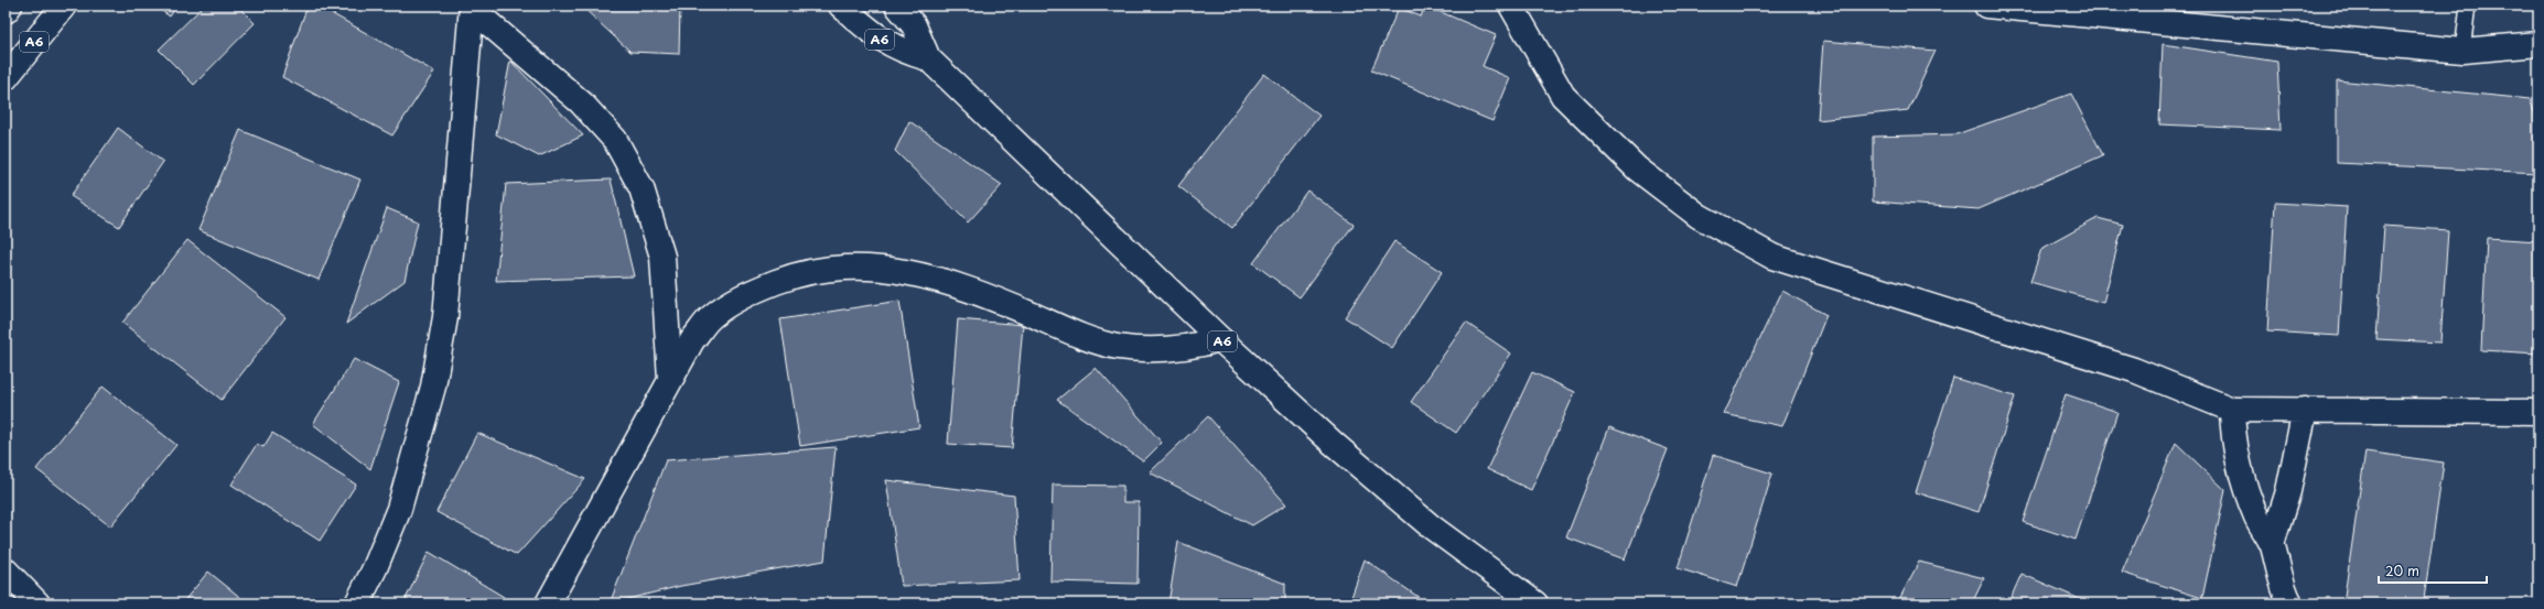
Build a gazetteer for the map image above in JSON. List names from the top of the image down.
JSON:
{
  "streets": {
    "main road": ["A6"]
  },
  "scale_bar": "20 m"
}
